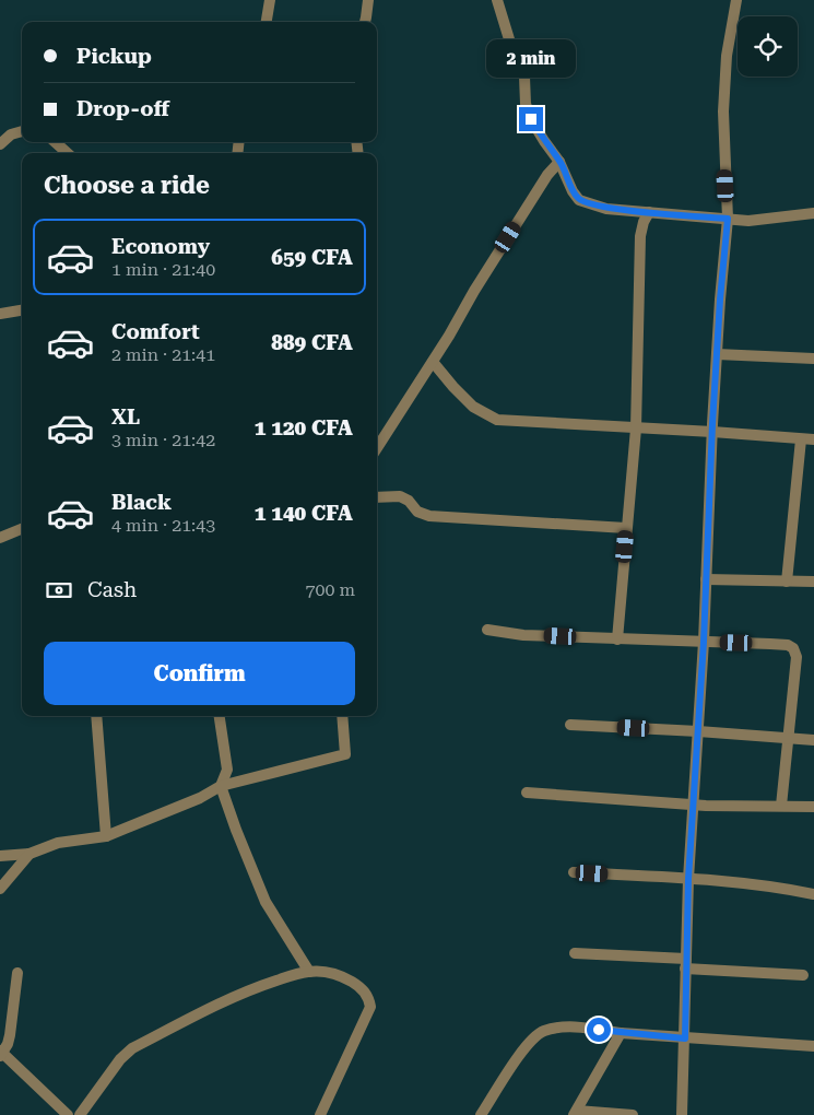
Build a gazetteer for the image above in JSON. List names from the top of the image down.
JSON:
{
  "page": {
    "banner": ["Pickup", "Drop-off"],
    "bubble": "2 min",
    "heading": "Choose a ride",
    "list": [
      {
        "name": "Economy",
        "note": "1 min · 21:40",
        "value": "659 CFA"
      },
      {
        "name": "Comfort",
        "note": "2 min · 21:41",
        "value": "889 CFA"
      },
      {
        "name": "XL",
        "note": "3 min · 21:42",
        "value": "1 120 CFA"
      },
      {
        "name": "Black",
        "note": "4 min · 21:43",
        "value": "1 140 CFA"
      }
    ],
    "pay": ["Cash", "700 m"],
    "buttons": "Confirm"
  }
}
